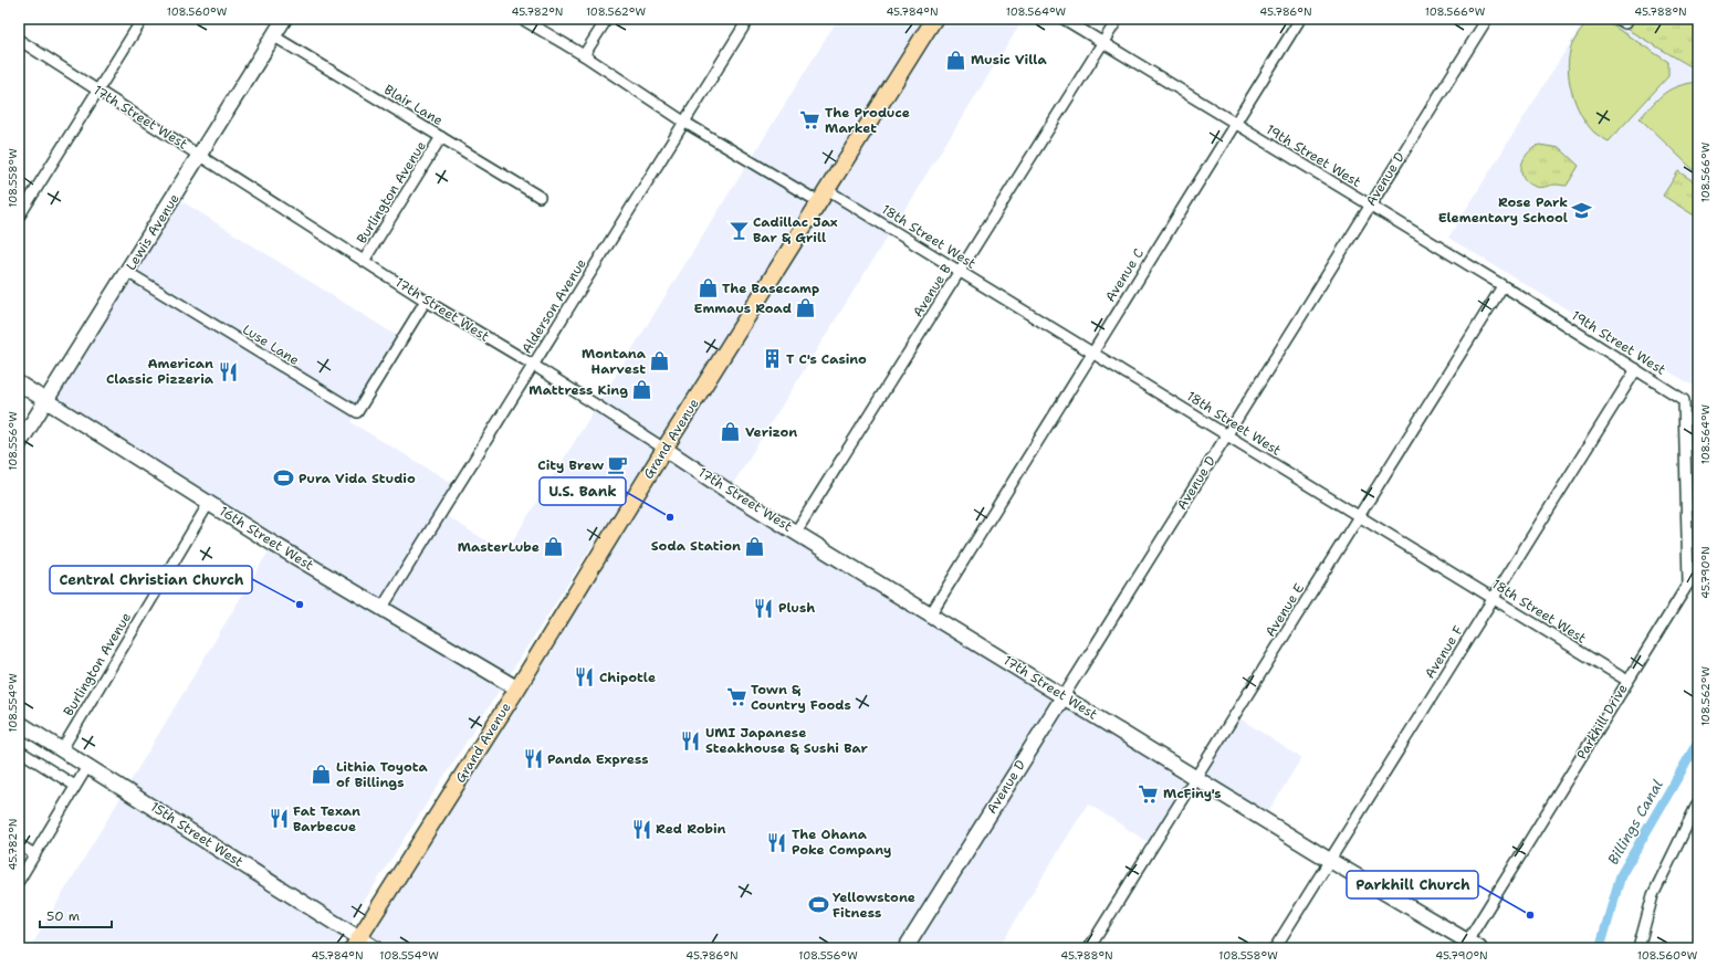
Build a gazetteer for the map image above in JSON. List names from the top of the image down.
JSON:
{
  "streets": {
    "main road": ["Grand Avenue"],
    "street": [
      "Blair Lane",
      "17th Street West",
      "19th Street West",
      "Avenue D",
      "Burlington Avenue",
      "Lewis Avenue",
      "18th Street West",
      "Avenue C",
      "Avenue B",
      "Alderson Avenue",
      "Luse Lane",
      "16th Street West",
      "Avenue E",
      "Avenue F",
      "Parkhill Drive",
      "15th Street West"
    ]
  },
  "crossings": [
    ["Blair Lane", "Burlington Avenue"],
    ["Blair Lane", "Lewis Avenue"],
    ["17th Street West", "Avenue D"],
    ["17th Street West", "Burlington Avenue"],
    ["17th Street West", "Lewis Avenue"],
    ["17th Street West", "Avenue C"],
    ["17th Street West", "Avenue B"],
    ["17th Street West", "Alderson Avenue"],
    ["17th Street West", "Luse Lane"],
    ["17th Street West", "Grand Avenue"],
    ["17th Street West", "Avenue E"],
    ["17th Street West", "Avenue F"],
    ["17th Street West", "Parkhill Drive"],
    ["19th Street West", "Avenue D"],
    ["19th Street West", "Avenue C"],
    ["19th Street West", "Avenue B"],
    ["19th Street West", "Avenue E"],
    ["19th Street West", "Avenue F"],
    ["19th Street West", "Parkhill Drive"],
    ["Avenue D", "18th Street West"],
    ["Burlington Avenue", "16th Street West"],
    ["Burlington Avenue", "15th Street West"],
    ["Lewis Avenue", "Luse Lane"],
    ["Lewis Avenue", "16th Street West"],
    ["18th Street West", "Avenue C"],
    ["18th Street West", "Avenue B"],
    ["18th Street West", "Alderson Avenue"],
    ["18th Street West", "Grand Avenue"],
    ["18th Street West", "Avenue E"],
    ["18th Street West", "Avenue F"],
    ["18th Street West", "Parkhill Drive"],
    ["Alderson Avenue", "16th Street West"],
    ["Grand Avenue", "16th Street West"],
    ["Grand Avenue", "15th Street West"]
  ],
  "water": ["Billings Canal"],
  "places": {
    "shop": [
      "Music Villa",
      "The Basecamp",
      "Emmaus Road",
      "Montana Harvest",
      "Mattress King",
      "Verizon",
      "Soda Station",
      "MasterLube",
      "Lithia Toyota of Billings"
    ],
    "supermarket": ["The Produce Market", "Town & Country Foods", "McFiny's"],
    "school or university": ["Rose Park Elementary School"],
    "bar": ["Cadillac Jax Bar & Grill"],
    "building": ["T C's Casino"],
    "restaurant": [
      "American Classic Pizzeria",
      "Plush",
      "Chipotle",
      "UMI Japanese Steakhouse & Sushi Bar",
      "Panda Express",
      "Fat Texan Barbecue",
      "Red Robin",
      "The Ohana Poke Company"
    ],
    "cafe": ["City Brew"],
    "sports": ["Pura Vida Studio", "Yellowstone Fitness"],
    "other": ["U.S. Bank", "Central Christian Church", "Parkhill Church"]
  },
  "scale_bar": "50 m",
  "coordinates": [
    "108.560°W",
    "45.782°N",
    "108.562°W",
    "45.784°N",
    "108.564°W",
    "45.786°N",
    "108.566°W",
    "45.788°N",
    "108.558°W",
    "108.556°W",
    "45.790°N",
    "108.554°W"
  ]
}
